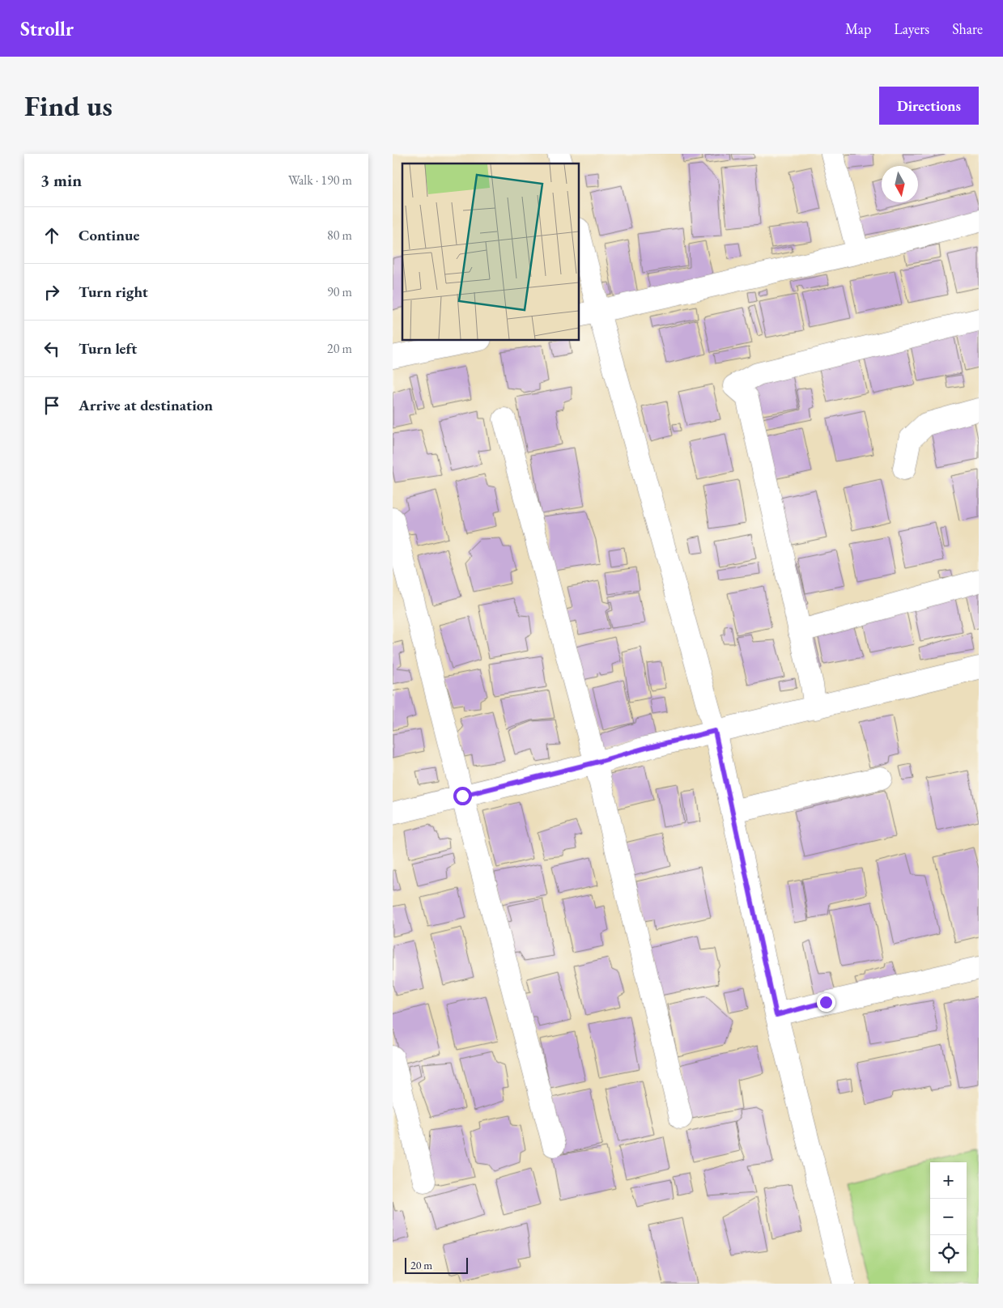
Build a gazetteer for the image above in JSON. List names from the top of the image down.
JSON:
{
  "scale_bar": "20 m",
  "north": "bottom",
  "page": {
    "header": "Strollr",
    "nav": ["Map", "Layers", "Share"],
    "buttons": "Directions",
    "title": "Find us",
    "heading": ["3 min", "Walk · 190 m"],
    "list": [
      ["Continue", "80 m"],
      ["Turn right", "90 m"],
      ["Turn left", "20 m"],
      "Arrive at destination"
    ],
    "map_buttons": ["+", "−"],
    "scale": "20 m"
  }
}
